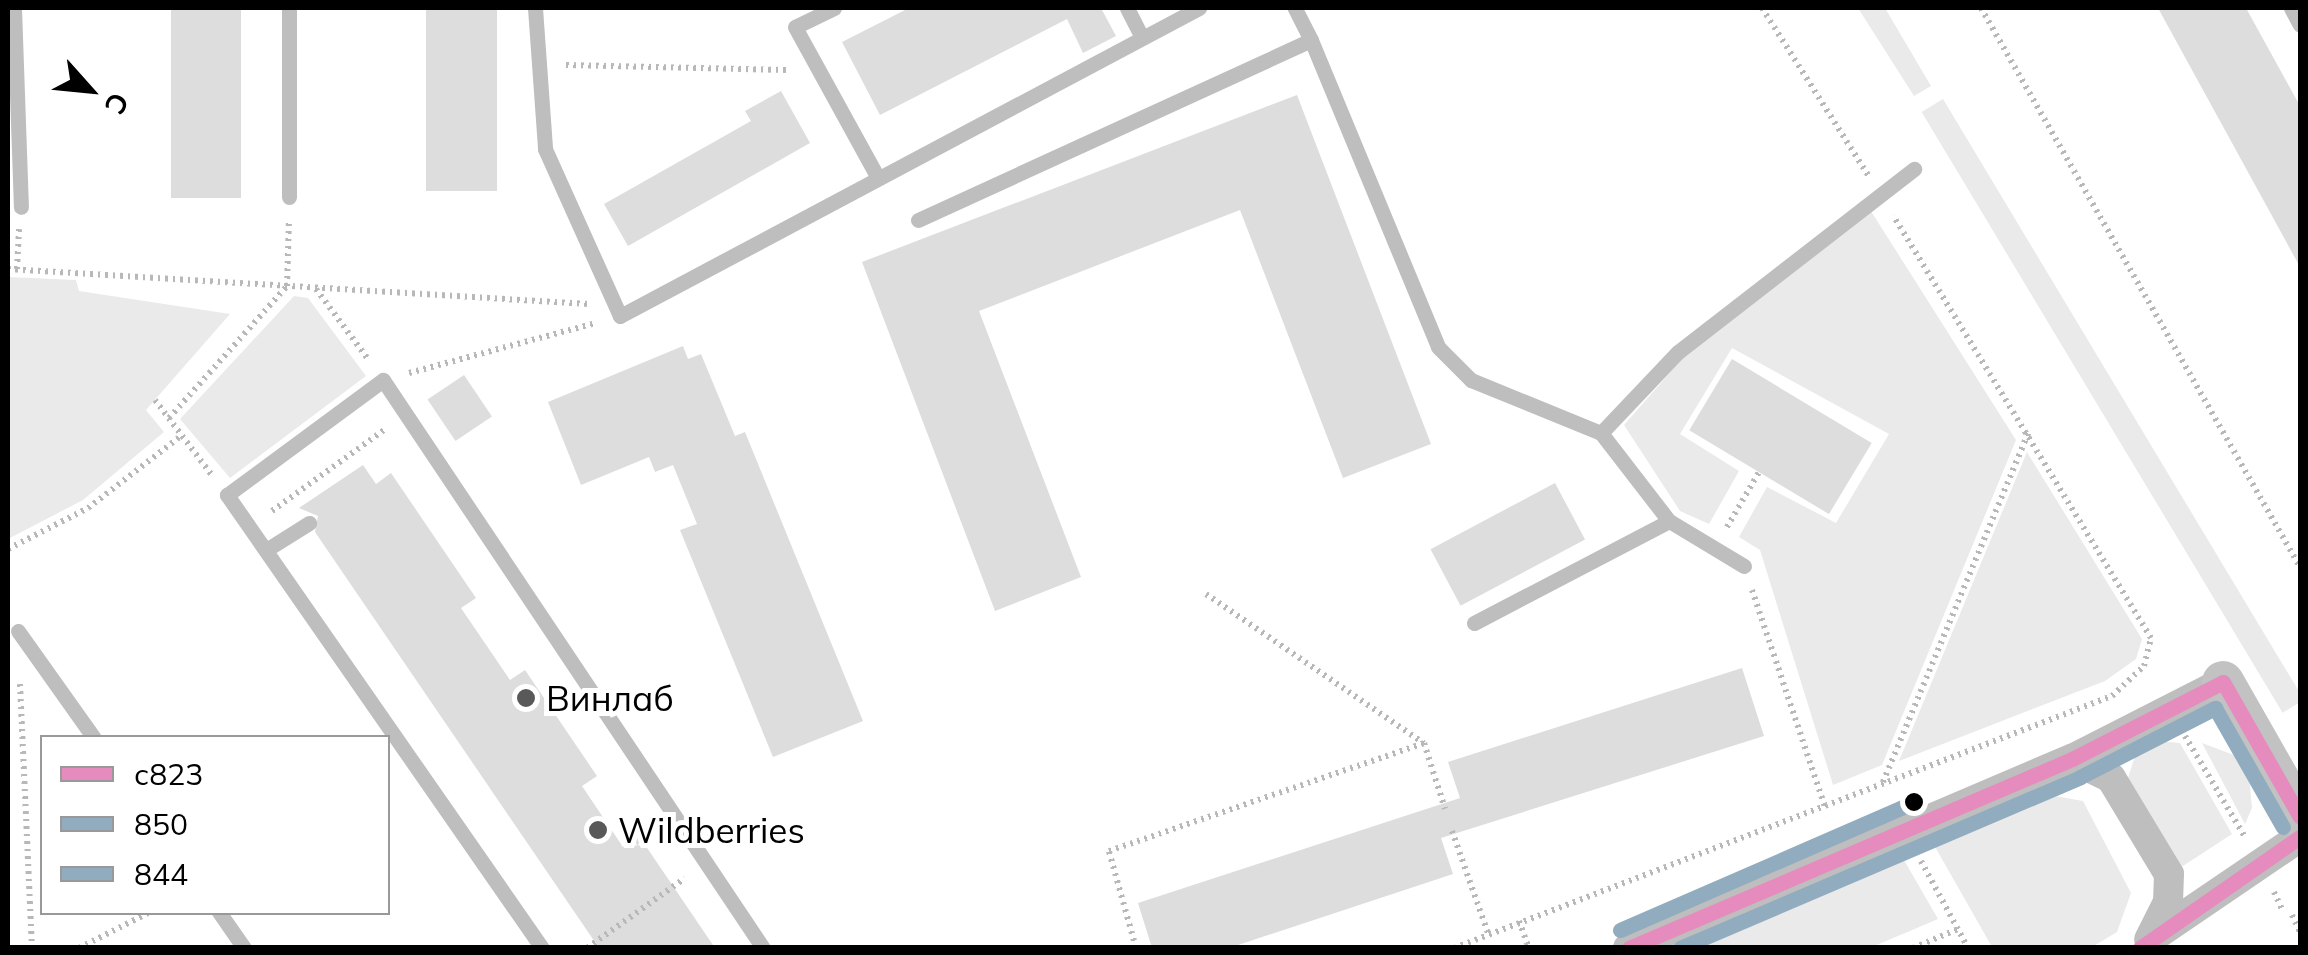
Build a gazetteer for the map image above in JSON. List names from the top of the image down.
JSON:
{
  "places": ["Винлаб", "Wildberries"],
  "lines": ["transit line с823", "transit line 850", "transit line 844"],
  "legend": ["с823", "850", "844"],
  "north": "bottom right"
}
